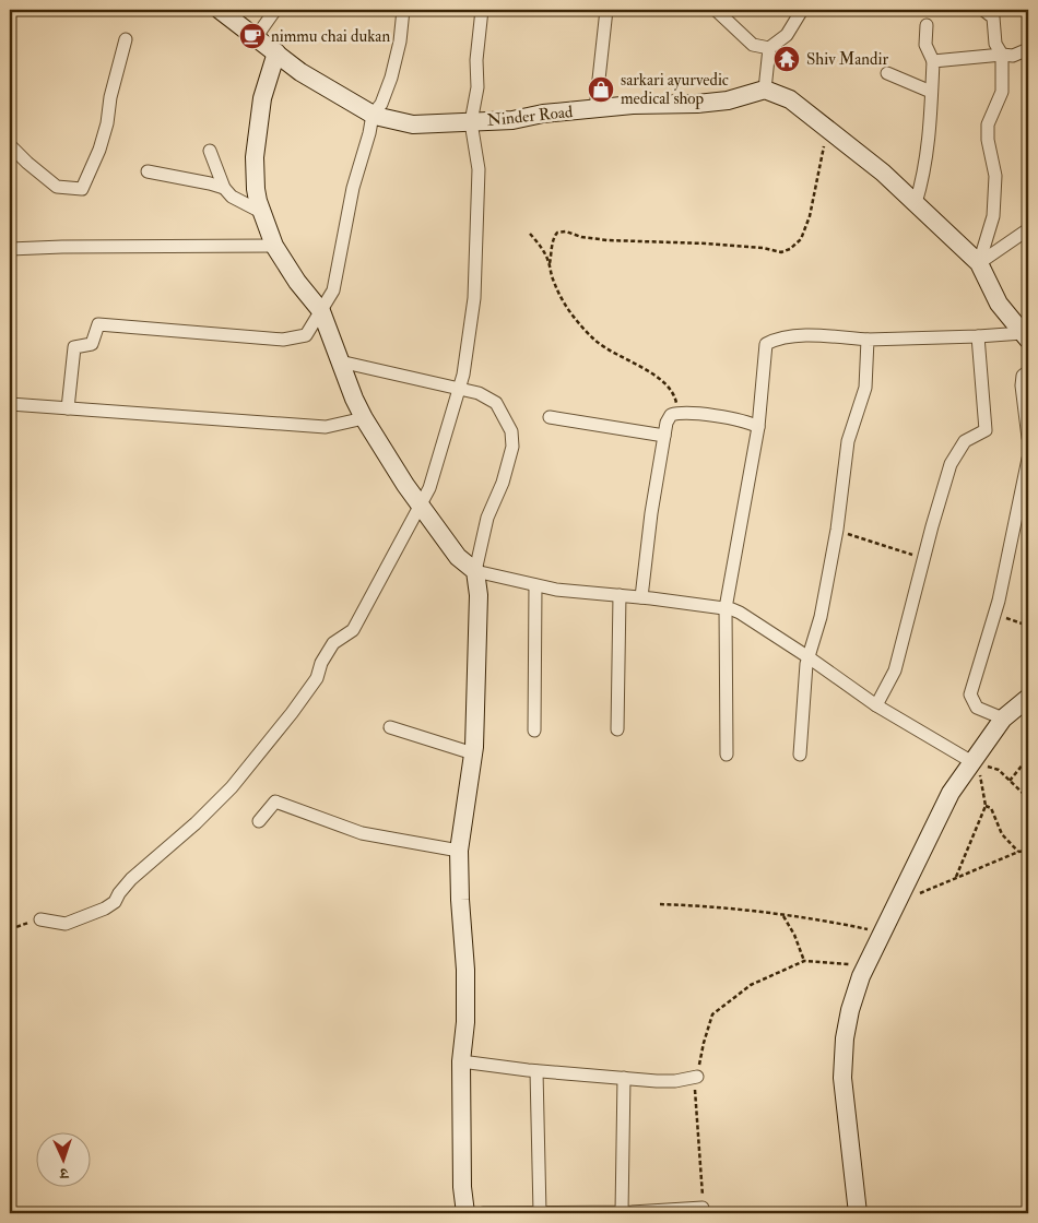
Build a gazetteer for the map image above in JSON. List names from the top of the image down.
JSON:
{
  "streets": {
    "street": ["Ninder Road"]
  },
  "places": {
    "cafe": ["nimmu chai dukan"],
    "temple": ["Shiv Mandir"],
    "shop": ["sarkari ayurvedic medical shop"]
  },
  "north": "bottom"
}
